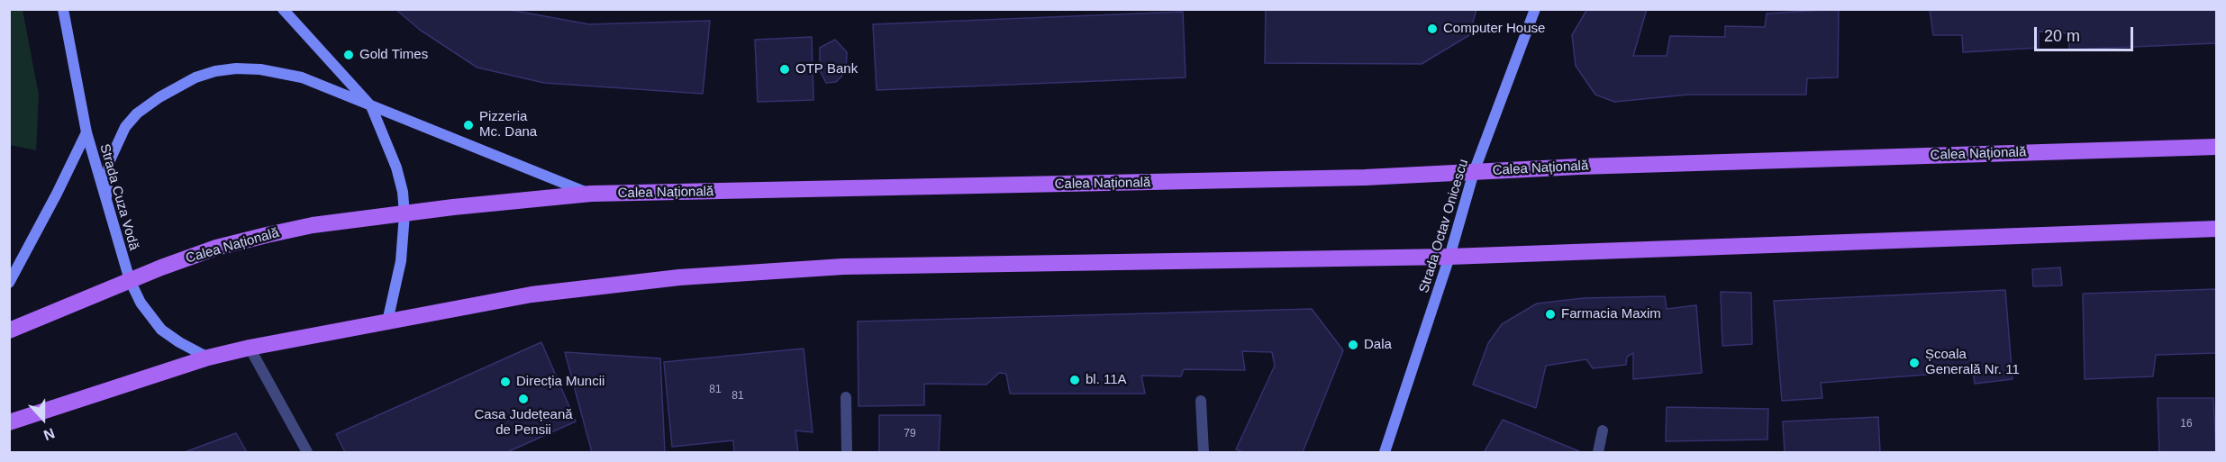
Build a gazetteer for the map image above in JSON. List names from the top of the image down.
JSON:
{
  "streets": {
    "main road": ["Calea Națională"],
    "street": ["Strada Cuza Vodă", "Strada Octav Onicescu"]
  },
  "crossings": [
    ["Calea Națională", "Strada Cuza Vodă"],
    ["Calea Națională", "Strada Octav Onicescu"]
  ],
  "places": [
    "Computer House",
    "Gold Times",
    "OTP Bank",
    "Pizzeria Mc. Dana",
    "Farmacia Maxim",
    "Dala",
    "Școala Generală Nr. 11",
    "bl. 11A",
    "Direcția Muncii",
    "Casa Județeană de Pensii"
  ],
  "house_numbers": [
    "81",
    "81",
    "16",
    "79"
  ],
  "scale_bar": "20 m",
  "north": "bottom"
}
